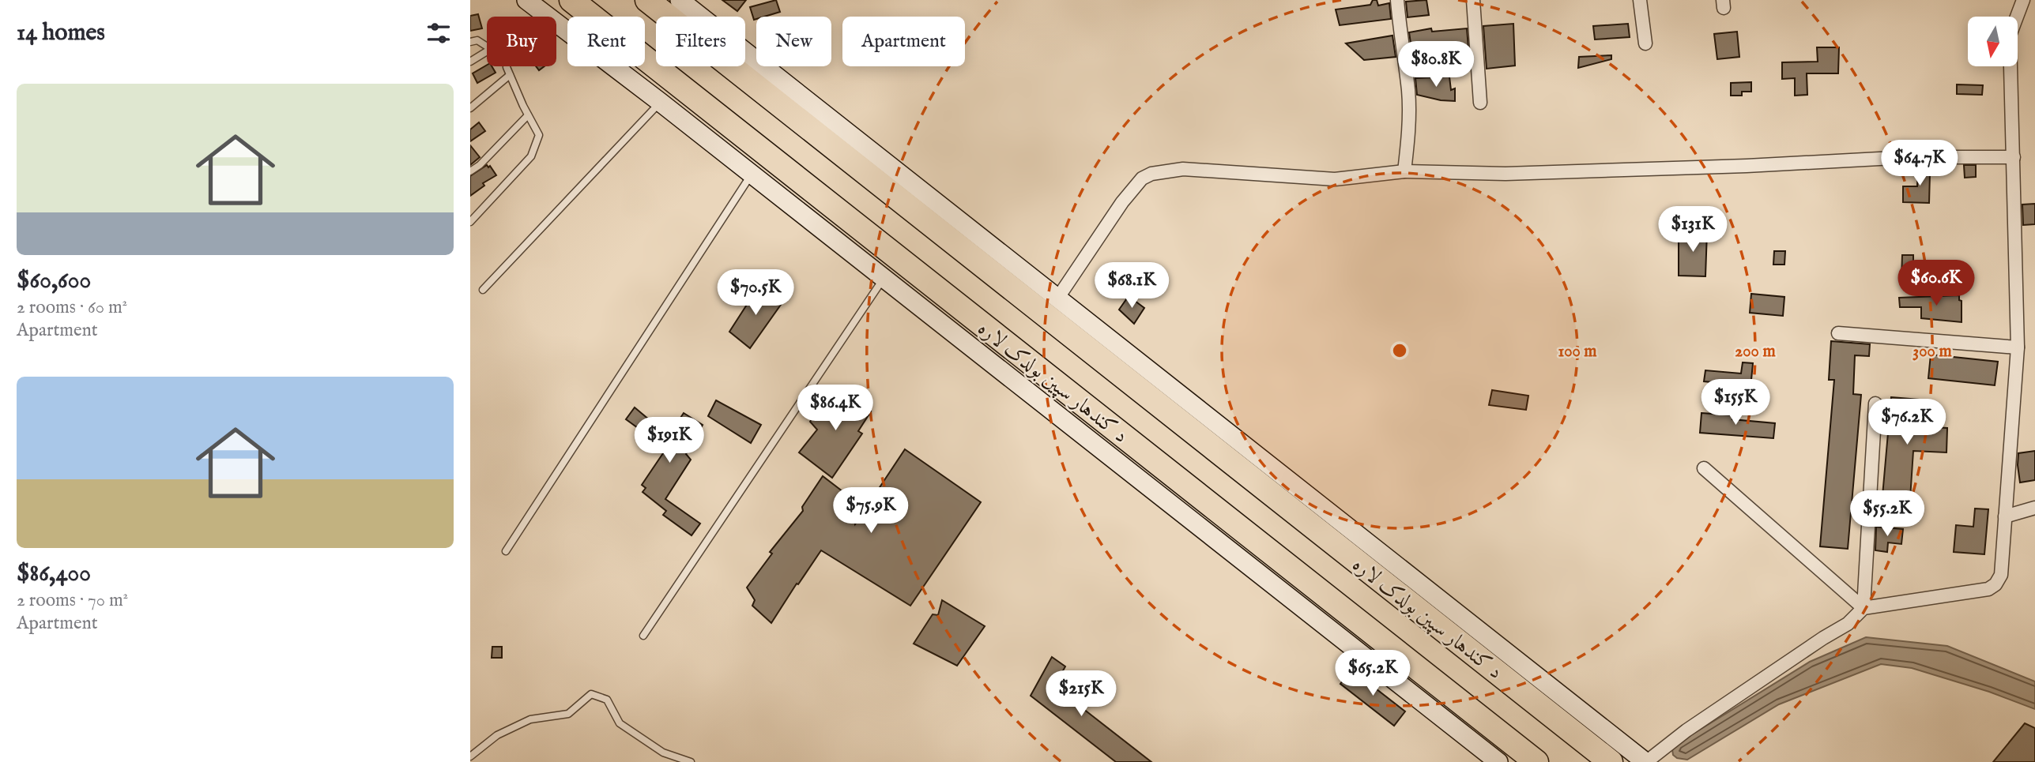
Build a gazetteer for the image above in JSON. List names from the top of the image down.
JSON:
{
  "streets": {
    "highway": ["د کندهار سپین بولدک لاره"]
  },
  "north": "bottom",
  "page": {
    "heading": "14 homes",
    "chip": [
      "Buy",
      "Rent",
      "Filters",
      "New",
      "Apartment"
    ],
    "price": [
      "$80.8K",
      "$64.7K",
      "$131K",
      "$60.6K",
      "$68.1K",
      "$70.5K",
      "$155K",
      "$86.4K",
      "$76.2K",
      "$191K",
      "$75.9K",
      "$55.2K",
      "$65.2K",
      "$215K"
    ],
    "list": [
      {
        "name": "$60,600",
        "note": "2 rooms · 60 m² · Apartment"
      },
      {
        "name": "$86,400",
        "note": "2 rooms · 70 m² · Apartment"
      }
    ]
  },
  "rings": ["100 m", "200 m", "300 m"]
}
